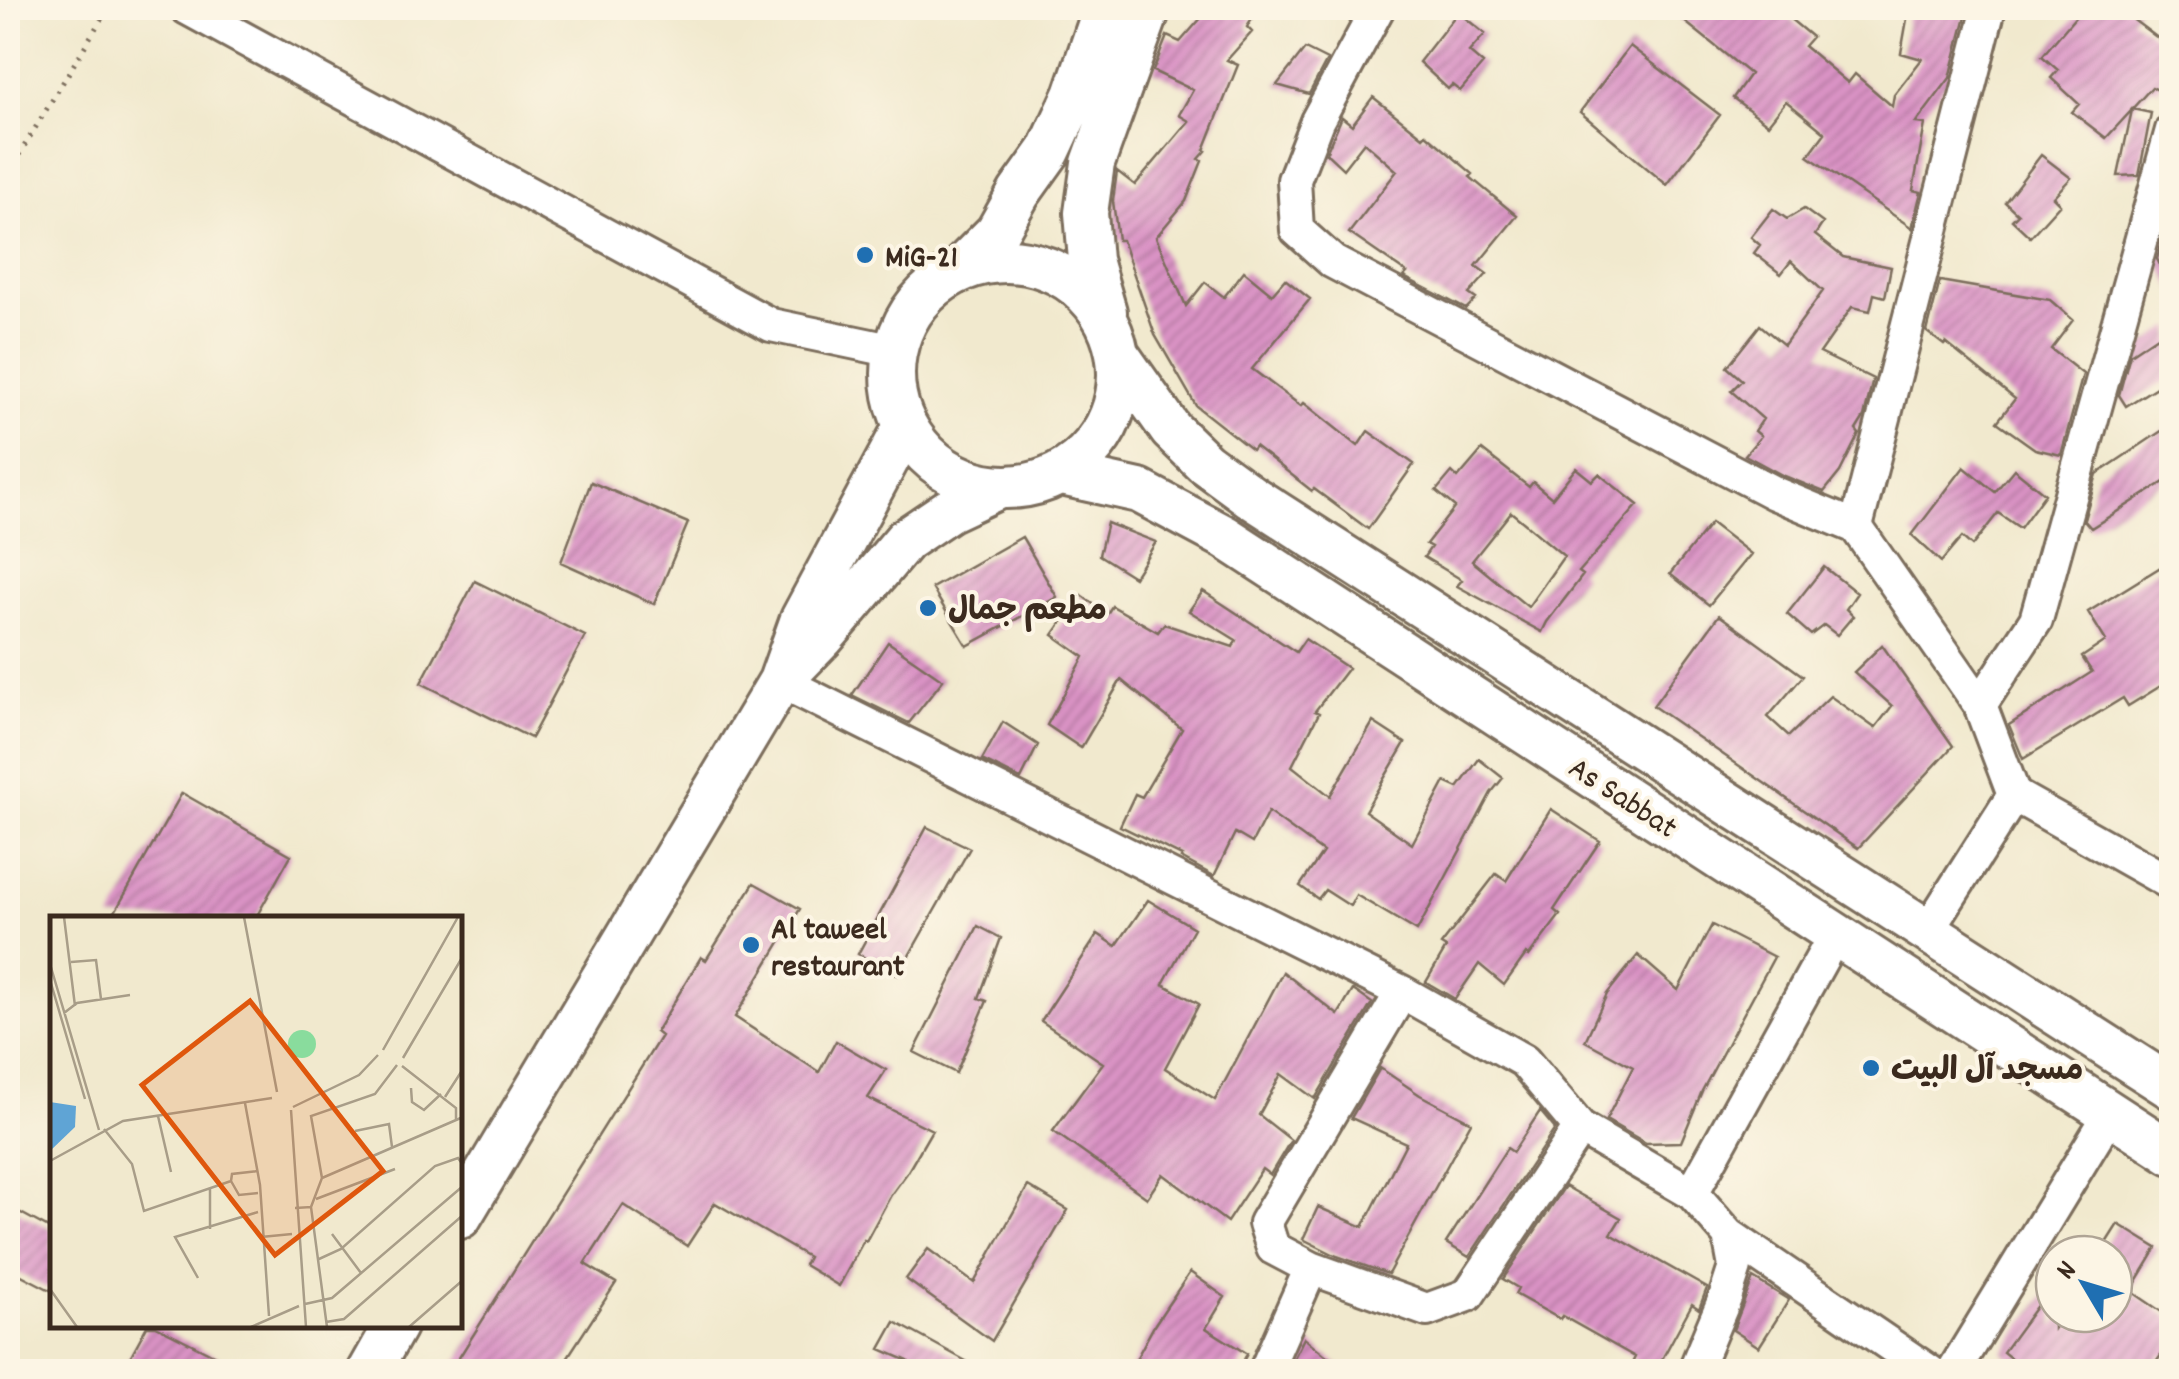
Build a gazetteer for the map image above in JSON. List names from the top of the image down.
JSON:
{
  "streets": {
    "main road": ["As Sabbat"]
  },
  "places": [
    "MiG-21",
    "مطعم جمال",
    "Al taweel restaurant",
    "مسجد آل البيت"
  ],
  "north": "top left"
}
